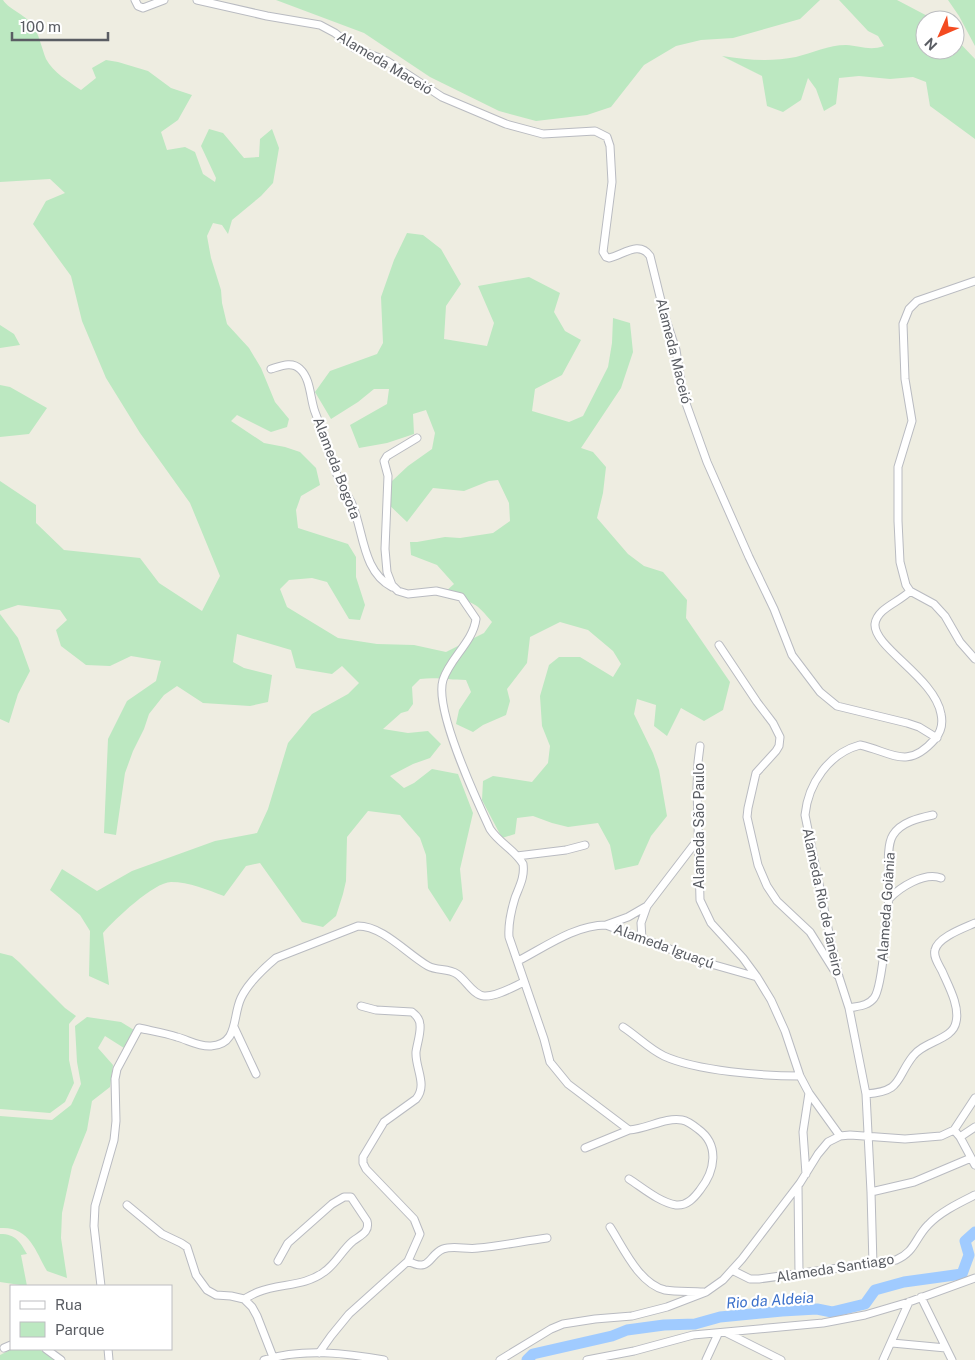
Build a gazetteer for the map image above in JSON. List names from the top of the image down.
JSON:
{
  "streets": {
    "street": [
      "Alameda Maceió",
      "Alameda Bogota",
      "Alameda São Paulo",
      "Alameda Rio de Janeiro",
      "Alameda Goiânia",
      "Alameda Iguaçú",
      "Alameda Santiago"
    ]
  },
  "crossings": [
    ["Alameda Maceió", "Alameda Rio de Janeiro"],
    ["Alameda São Paulo", "Alameda Iguaçú"],
    ["Alameda Rio de Janeiro", "Alameda Goiânia"],
    ["Alameda Rio de Janeiro", "Alameda Santiago"]
  ],
  "water": ["Rio da Aldeia"],
  "legend": ["Rua", "Parque"],
  "scale_bar": "100 m",
  "north": "bottom left"
}
